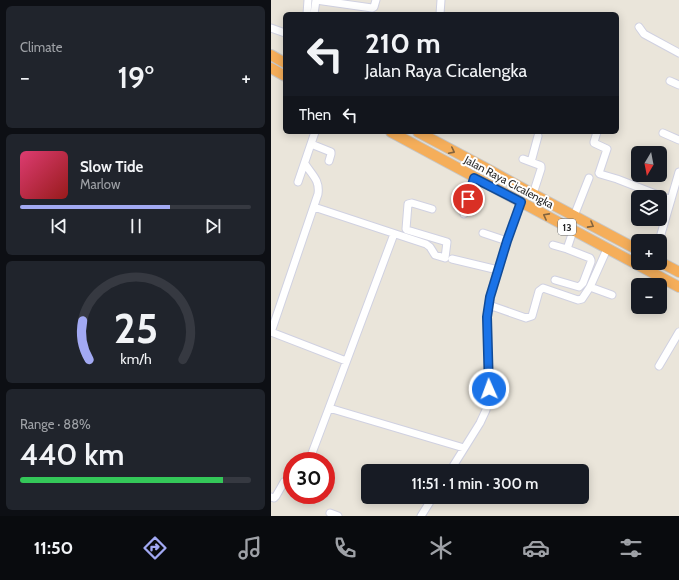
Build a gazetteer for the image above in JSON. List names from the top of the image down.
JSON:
{
  "streets": {
    "highway": ["Jalan Raya Cicalengka", "13"]
  },
  "north": "bottom",
  "page": {
    "tile": [
      "Climate",
      ["Range · 88%", "440 km"]
    ],
    "turn": ["210 m", "Jalan Raya Cicalengka"],
    "heat": ["−", "19°", "+"],
    "then": "Then",
    "map_buttons": ["+", "−"],
    "song": ["Slow Tide", "Marlow"],
    "limit": "30",
    "trip": "11:51 · 1 min · 300 m",
    "tabs": "11:50",
    "gauge": ["25", "km/h"]
  }
}
